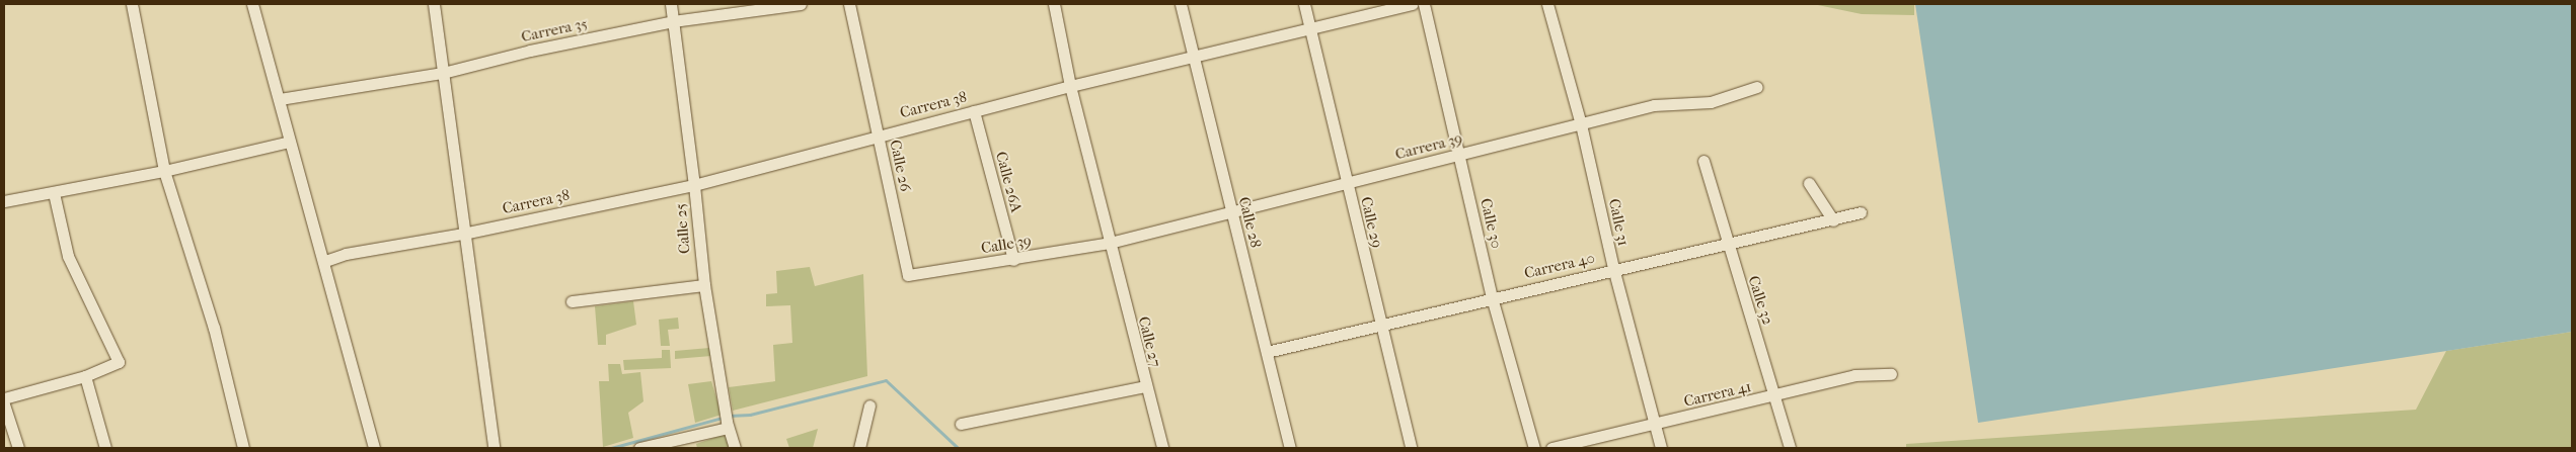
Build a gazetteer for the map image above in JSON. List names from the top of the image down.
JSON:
{
  "streets": {
    "street": [
      "Carrera 35",
      "Carrera 38",
      "Carrera 39",
      "Calle 26",
      "Calle 26A",
      "Calle 28",
      "Calle 29",
      "Calle 31",
      "Calle 30",
      "Calle 25",
      "Calle 39",
      "Carrera 40",
      "Calle 32",
      "Calle 27",
      "Carrera 41"
    ]
  },
  "crossings": [
    ["Carrera 35", "Calle 25"],
    ["Carrera 38", "Calle 26"],
    ["Carrera 38", "Calle 26A"],
    ["Carrera 38", "Calle 28"],
    ["Carrera 38", "Calle 29"],
    ["Carrera 38", "Calle 25"],
    ["Carrera 39", "Calle 28"],
    ["Carrera 39", "Calle 29"],
    ["Carrera 39", "Calle 31"],
    ["Carrera 39", "Calle 30"],
    ["Carrera 39", "Calle 39"],
    ["Carrera 39", "Calle 27"],
    ["Calle 26", "Calle 39"],
    ["Calle 26A", "Calle 39"],
    ["Calle 28", "Carrera 40"],
    ["Calle 29", "Carrera 40"],
    ["Calle 31", "Carrera 40"],
    ["Calle 31", "Carrera 41"],
    ["Calle 30", "Carrera 40"],
    ["Calle 39", "Calle 27"],
    ["Carrera 40", "Calle 32"],
    ["Calle 32", "Carrera 41"]
  ]
}
